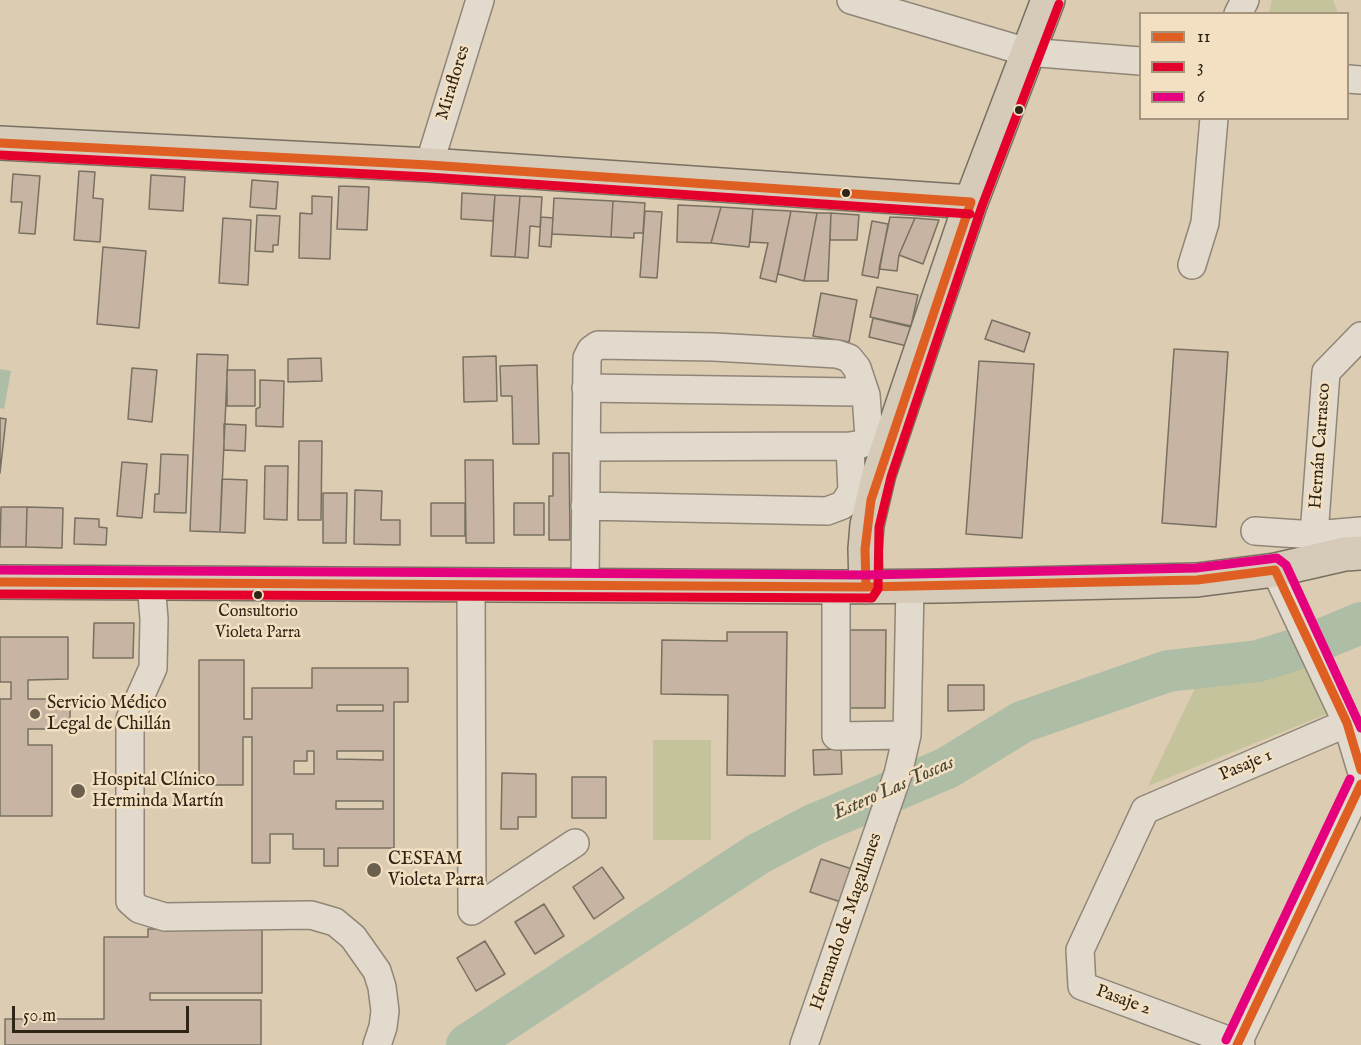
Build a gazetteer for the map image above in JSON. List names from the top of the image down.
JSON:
{
  "streets": {
    "street": [
      "Miraflores",
      "Hernán Carrasco",
      "Pasaje 1",
      "Hernando de Magallanes",
      "Pasaje 2"
    ]
  },
  "crossings": [
    ["Pasaje 1", "Pasaje 2"]
  ],
  "water": ["Estero Las Toscas"],
  "places": [
    "Consultorio Violeta Parra",
    "Servicio Médico Legal de Chillán",
    "Hospital Clínico Herminda Martín",
    "CESFAM Violeta Parra"
  ],
  "lines": ["transit line 3", "transit line 11", "transit line 6"],
  "legend": ["11", "3", "6"],
  "scale_bar": "50 m"
}
